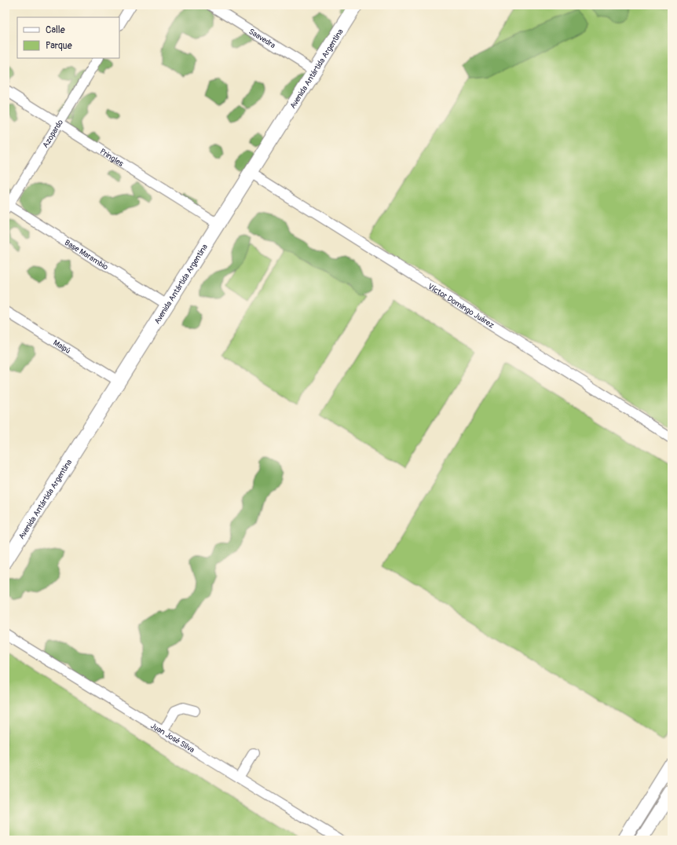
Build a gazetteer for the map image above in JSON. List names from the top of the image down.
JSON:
{
  "streets": {
    "main road": ["Avenida Antártida Argentina"],
    "street": [
      "Saavedra",
      "Azopardo",
      "Pringles",
      "Base Marambio",
      "Víctor Domingo Juárez",
      "Maipú",
      "Juan José Silva"
    ]
  },
  "crossings": [
    ["Saavedra", "Avenida Antártida Argentina"],
    ["Avenida Antártida Argentina", "Pringles"],
    ["Avenida Antártida Argentina", "Base Marambio"],
    ["Avenida Antártida Argentina", "Víctor Domingo Juárez"],
    ["Avenida Antártida Argentina", "Maipú"],
    ["Azopardo", "Pringles"],
    ["Azopardo", "Base Marambio"]
  ],
  "legend": ["Calle", "Parque"]
}
